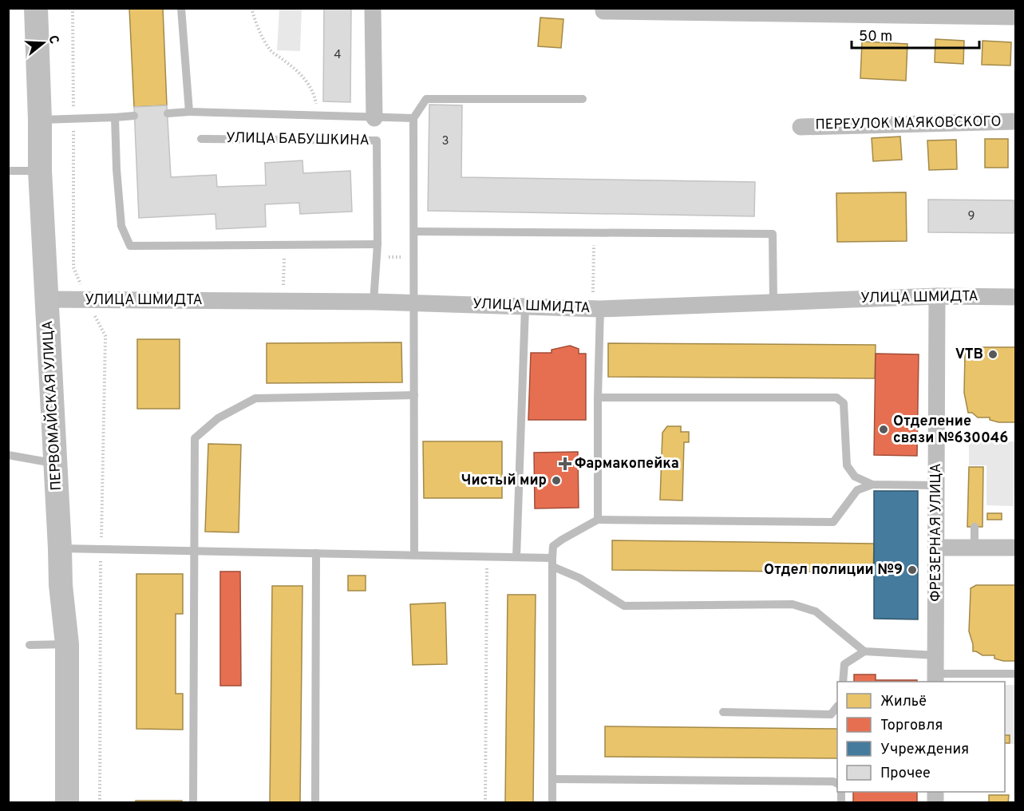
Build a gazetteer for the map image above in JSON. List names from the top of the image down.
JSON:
{
  "streets": {
    "main road": ["ПЕРВОМАЙСКАЯ УЛИЦА"],
    "street": [
      "ПЕРЕУЛОК МАЯКОВСКОГО",
      "УЛИЦА БАБУШКИНА",
      "УЛИЦА ШМИДТА",
      "ФРЕЗЕРНАЯ УЛИЦА"
    ]
  },
  "crossings": [
    ["УЛИЦА БАБУШКИНА", "УЛИЦА ШМИДТА"],
    ["УЛИЦА ШМИДТА", "ПЕРВОМАЙСКАЯ УЛИЦА"],
    ["УЛИЦА ШМИДТА", "ФРЕЗЕРНАЯ УЛИЦА"]
  ],
  "places": {
    "other": [
      "VTB",
      "Отделение связи №630046",
      "Чистый мир",
      "Отдел полиции №9"
    ],
    "health": ["Фармакопейка"]
  },
  "house_numbers": ["4", "3", "9"],
  "legend": [
    "Жильё",
    "Торговля",
    "Учреждения",
    "Прочее"
  ],
  "scale_bar": "50 m",
  "north": "right"
}
